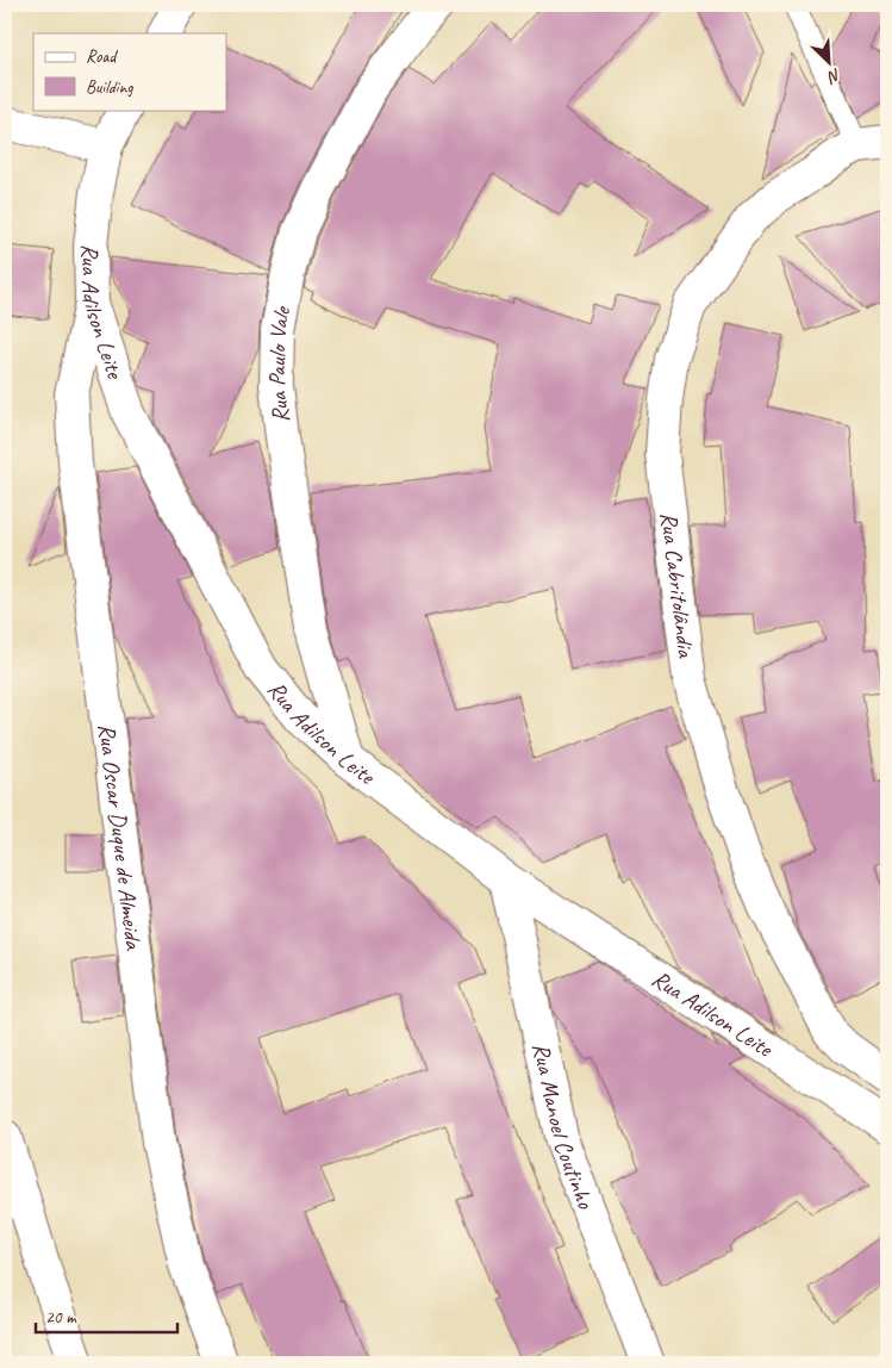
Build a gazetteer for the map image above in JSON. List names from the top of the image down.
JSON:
{
  "streets": {
    "street": [
      "Rua Adilson Leite",
      "Rua Paulo Vale",
      "Rua Cabritolândia",
      "Rua Oscar Duque de Almeida",
      "Rua Manoel Coutinho"
    ]
  },
  "crossings": [
    ["Rua Adilson Leite", "Rua Paulo Vale"],
    ["Rua Adilson Leite", "Rua Oscar Duque de Almeida"],
    ["Rua Adilson Leite", "Rua Manoel Coutinho"]
  ],
  "legend": ["Road", "Building"],
  "scale_bar": "20 m",
  "north": "bottom right"
}
